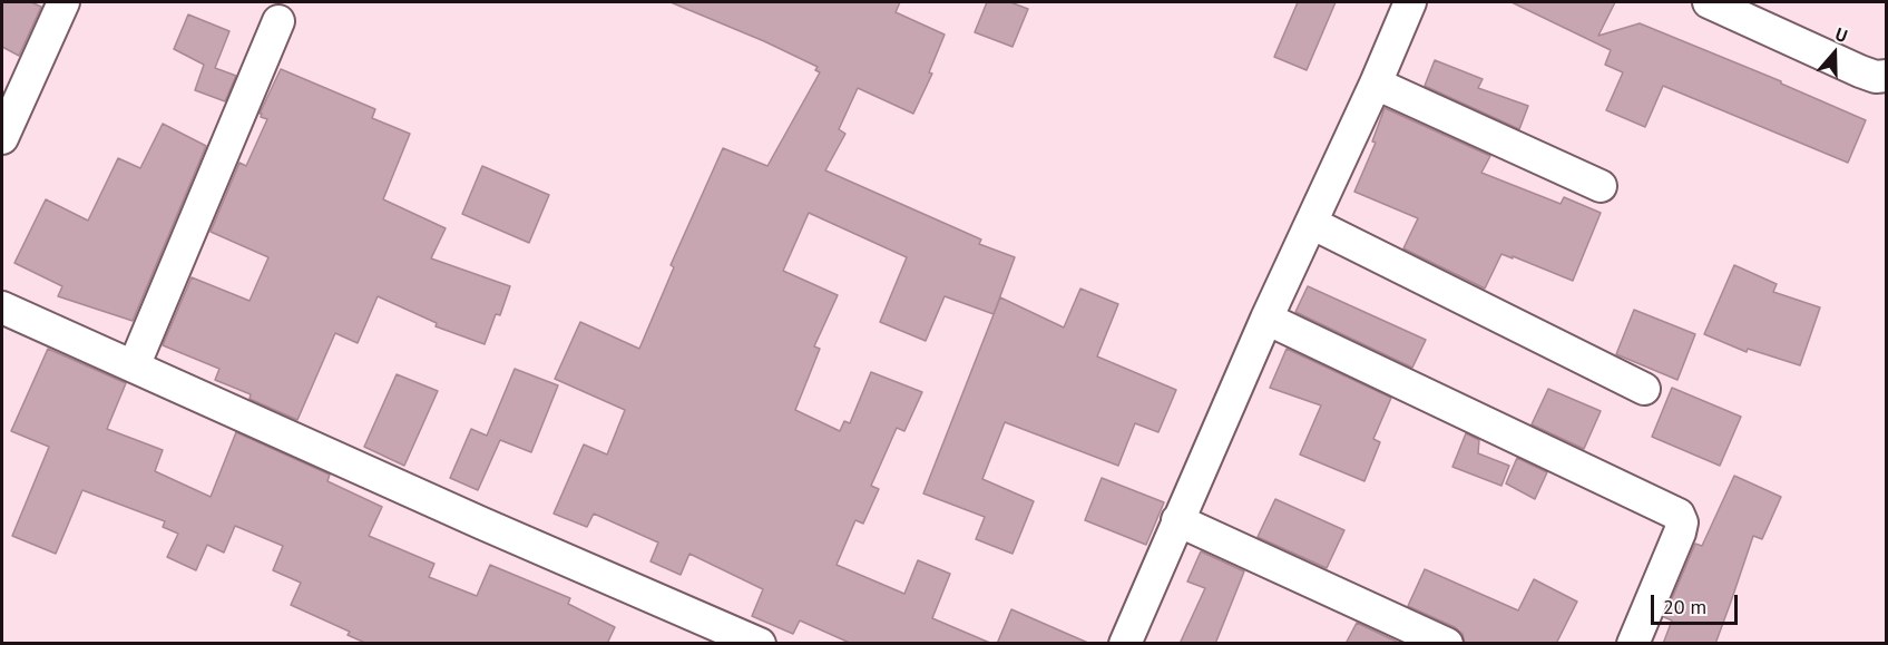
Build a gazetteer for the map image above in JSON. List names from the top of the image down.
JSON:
{
  "scale_bar": "20 m",
  "north": "top"
}
